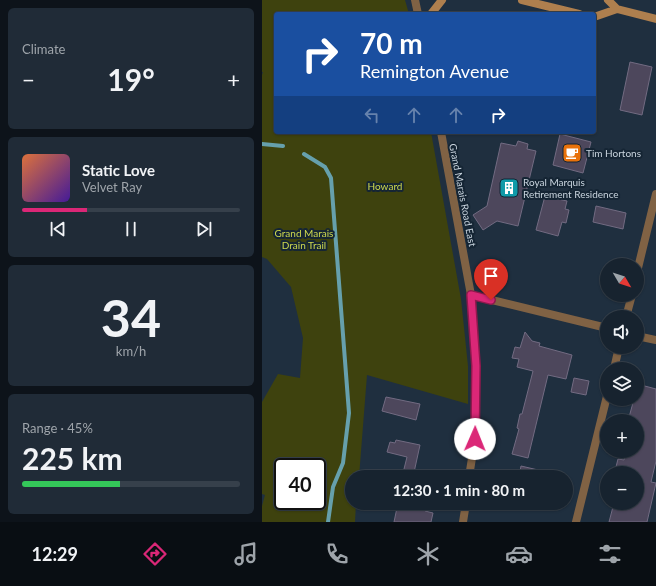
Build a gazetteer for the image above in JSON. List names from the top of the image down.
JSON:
{
  "streets": {
    "street": ["Grand Marais Road East"]
  },
  "parks": ["Howard", "Grand Marais Drain Trail"],
  "places": {
    "cafe": ["Tim Hortons"],
    "building": ["Royal Marquis Retirement Residence"]
  },
  "north": "bottom right",
  "page": {
    "tile": [
      "Climate",
      ["34", "km/h"],
      ["Range · 45%", "225 km"]
    ],
    "turn": ["70 m", "Remington Avenue"],
    "heat": ["−", "19°", "+"],
    "song": ["Static Love", "Velvet Ray"],
    "map_buttons": ["+", "−"],
    "limit": "40",
    "trip": "12:30 · 1 min · 80 m",
    "tabs": "12:29"
  }
}
